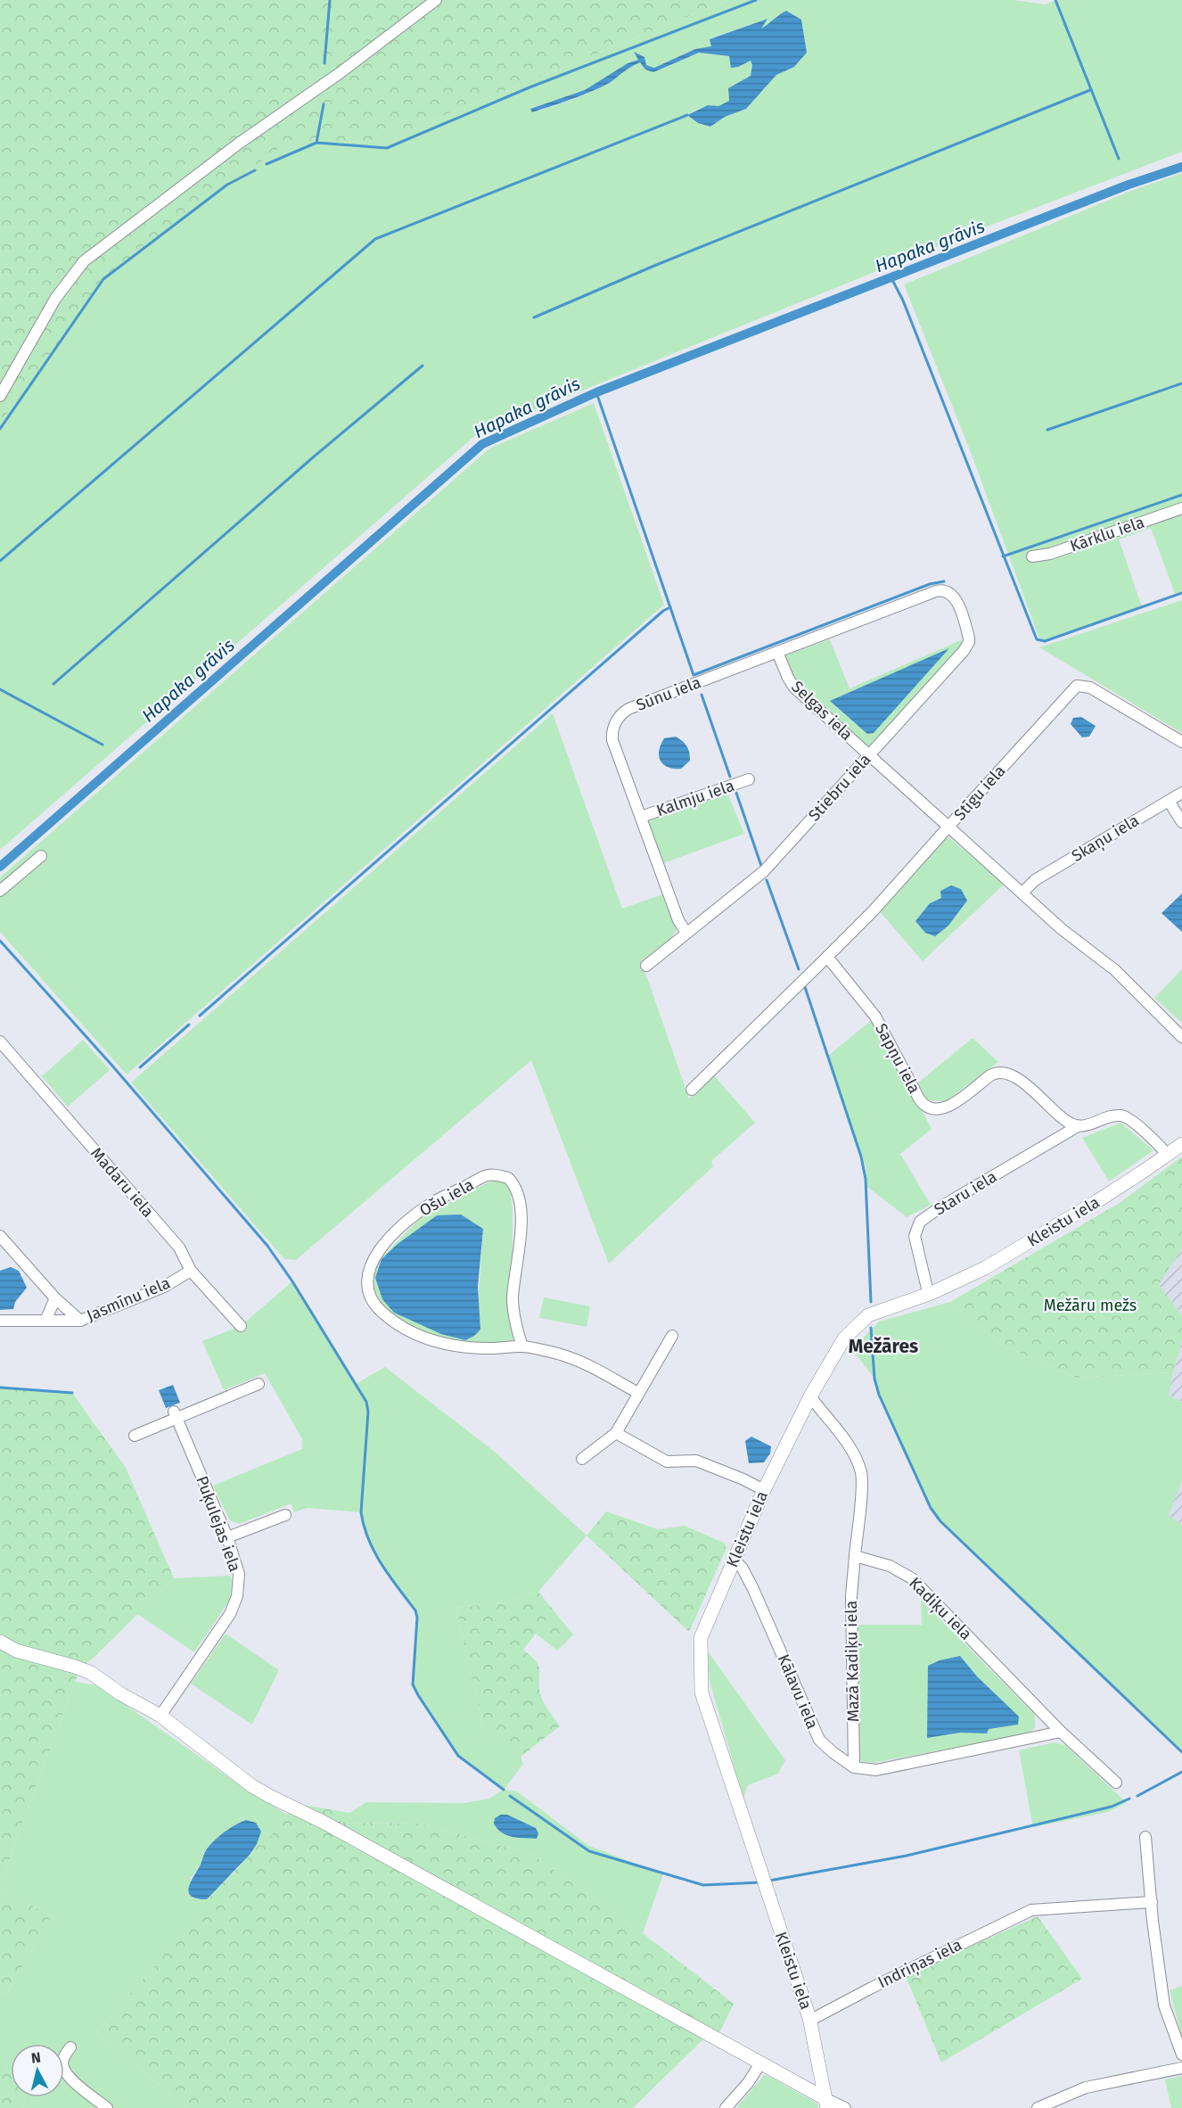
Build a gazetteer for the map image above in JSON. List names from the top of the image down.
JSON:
{
  "streets": {
    "street": [
      "Kārklu iela",
      "Sūnu iela",
      "Selgas iela",
      "Stiebru iela",
      "Stīgu iela",
      "Kalmju iela",
      "Skaņu iela",
      "Sapņu iela",
      "Madaru iela",
      "Staru iela",
      "Ošu iela",
      "Kleistu iela",
      "Jasmīnu iela",
      "Puķulejas iela",
      "Kadiķu iela",
      "Mazā Kadiķu iela",
      "Kālavu iela",
      "Indriņas iela"
    ]
  },
  "crossings": [
    ["Sūnu iela", "Selgas iela"],
    ["Sūnu iela", "Stiebru iela"],
    ["Sūnu iela", "Kalmju iela"],
    ["Selgas iela", "Stiebru iela"],
    ["Selgas iela", "Stīgu iela"],
    ["Stīgu iela", "Skaņu iela"],
    ["Sapņu iela", "Staru iela"],
    ["Madaru iela", "Jasmīnu iela"],
    ["Staru iela", "Kleistu iela"],
    ["Kleistu iela", "Kālavu iela"],
    ["Kleistu iela", "Indriņas iela"],
    ["Kadiķu iela", "Mazā Kadiķu iela"],
    ["Mazā Kadiķu iela", "Kālavu iela"]
  ],
  "districts": ["Mežāres"],
  "water": ["Hapaka grāvis"],
  "parks": ["Mežāru mežs"],
  "north": "top"
}
